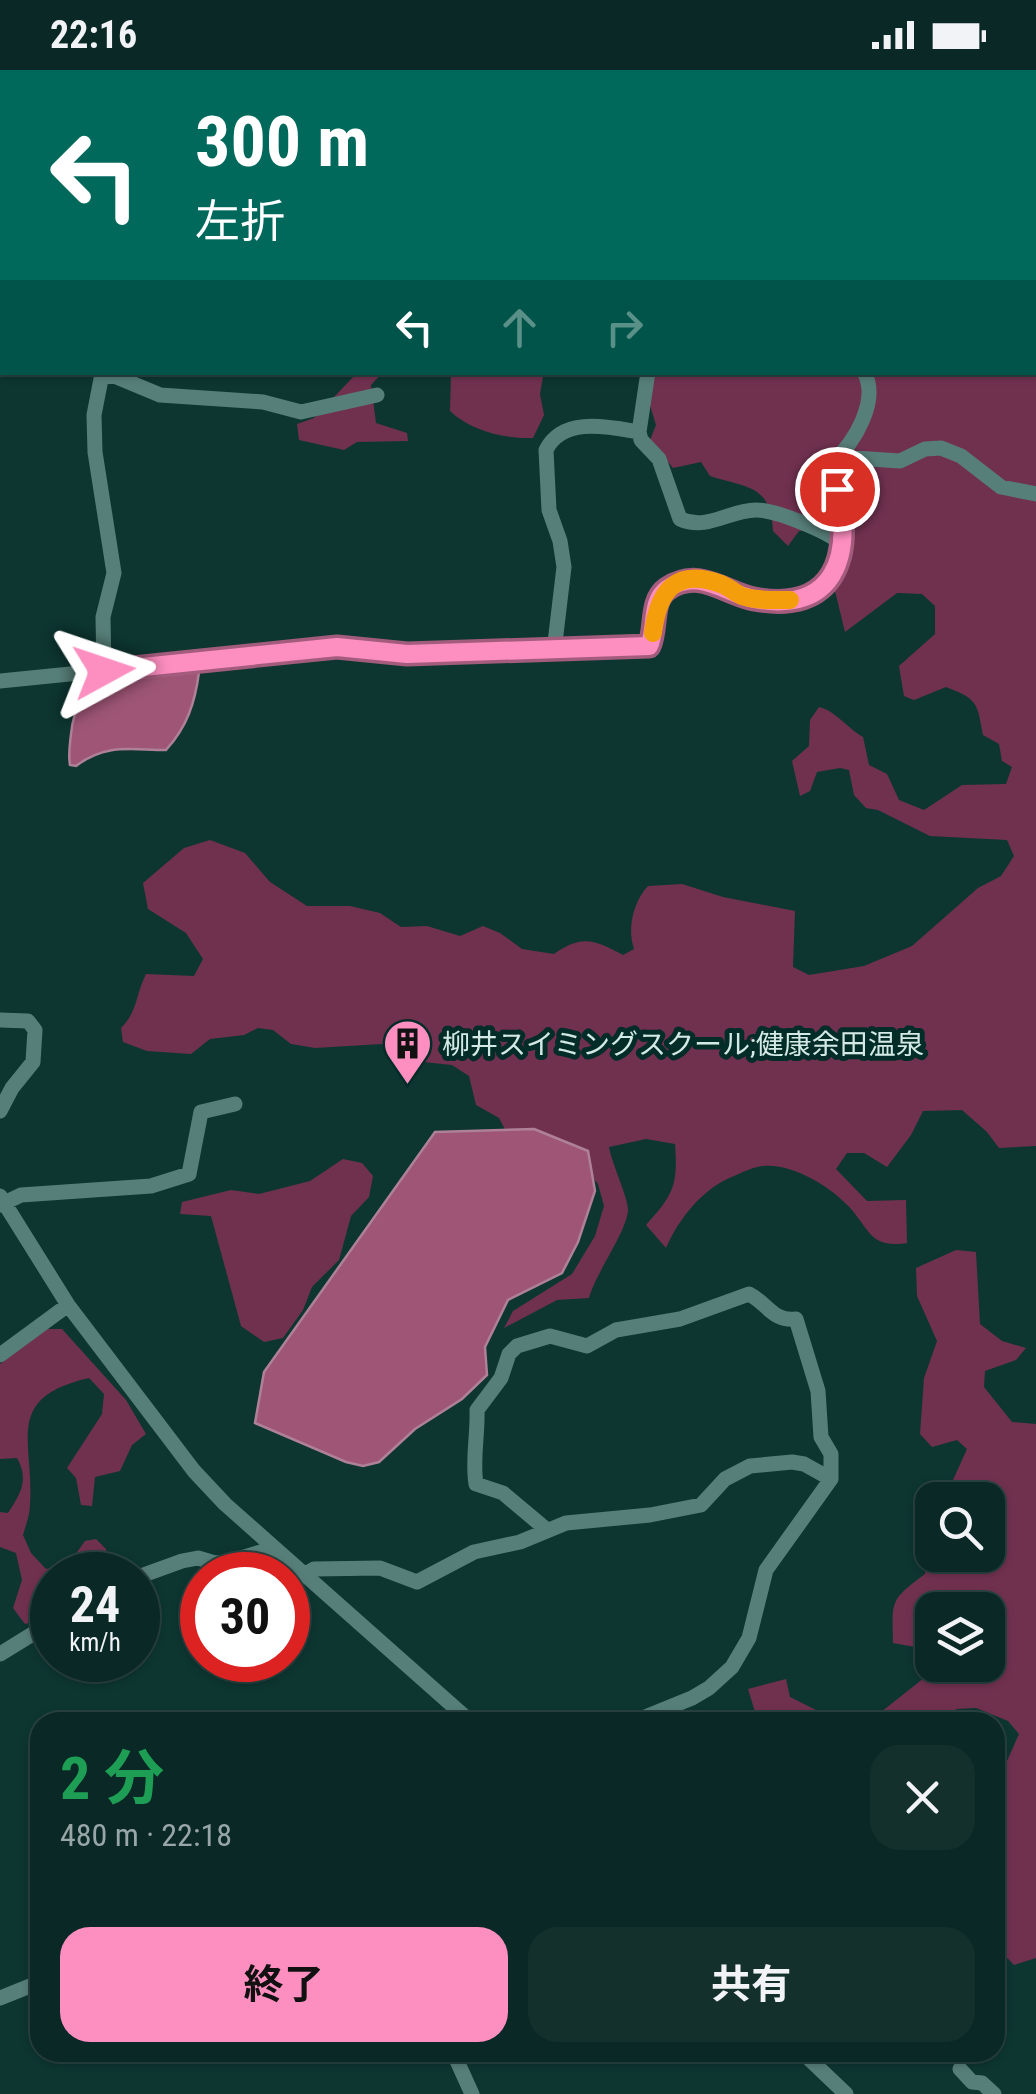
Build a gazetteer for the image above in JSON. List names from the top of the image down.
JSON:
{
  "places": {
    "building": ["柳井スイミングスクール;健康余田温泉"]
  },
  "page": {
    "status": "22:16",
    "turn": ["300 m", "左折"],
    "speed": "24 km/h",
    "limit": "30",
    "heading": ["2 分", "480 m · 22:18"],
    "buttons": ["終了", "共有"]
  }
}
